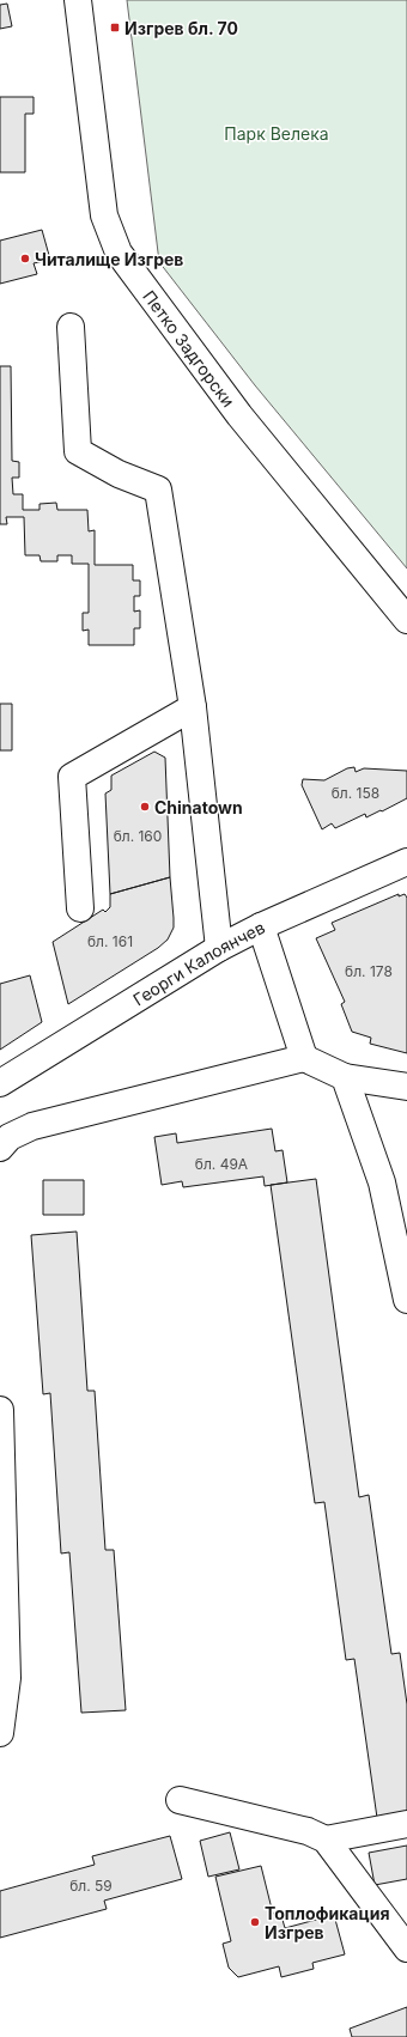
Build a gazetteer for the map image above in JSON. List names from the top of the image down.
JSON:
{
  "streets": {
    "street": ["Петко Задгорски", "Георги Калоянчев"]
  },
  "parks": ["Парк Велека"],
  "places": {
    "transit": ["Изгрев бл. 70"],
    "other": ["Читалище Изгрев", "Chinatown", "Топлофикация Изгрев"]
  },
  "house_numbers": [
    "бл. 158",
    "бл. 160",
    "бл. 161",
    "бл. 178",
    "бл. 49А",
    "бл. 59"
  ]
}
